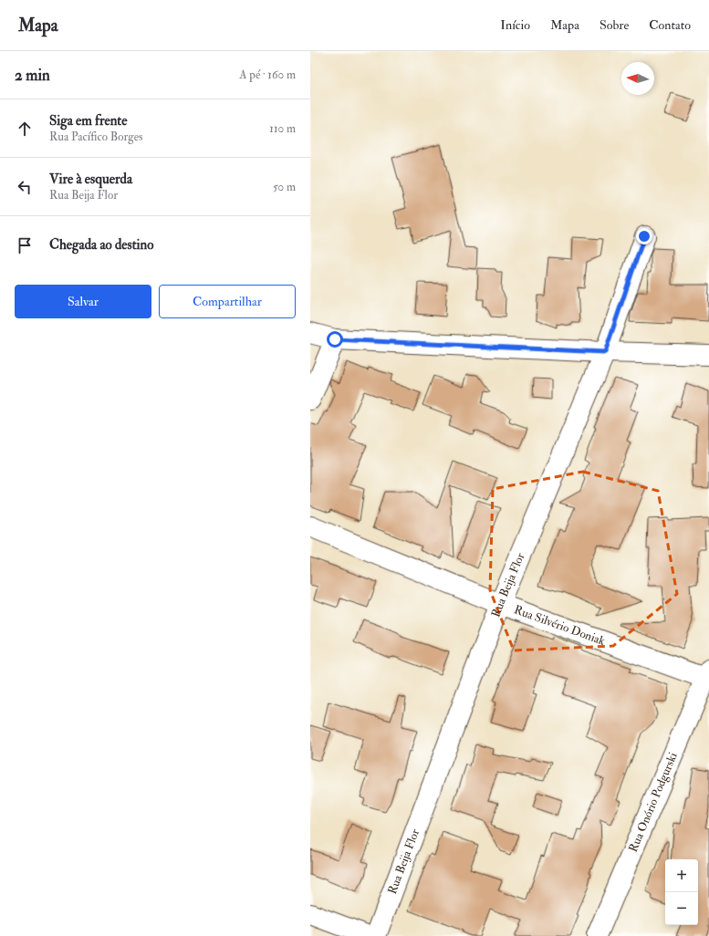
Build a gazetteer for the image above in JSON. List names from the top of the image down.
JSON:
{
  "streets": {
    "street": ["Rua Beija Flor", "Rua Silvério Doniak", "Rua Onório Podgurski"]
  },
  "crossings": [
    ["Rua Beija Flor", "Rua Silvério Doniak"],
    ["Rua Silvério Doniak", "Rua Onório Podgurski"]
  ],
  "north": "left",
  "page": {
    "header": "Mapa",
    "nav": [
      "Início",
      "Mapa",
      "Sobre",
      "Contato"
    ],
    "heading": ["2 min", "A pé · 160 m"],
    "list": [
      ["Siga em frente", "Rua Pacífico Borges", "110 m"],
      ["Vire à esquerda", "Rua Beija Flor", "50 m"],
      "Chegada ao destino"
    ],
    "buttons": ["Salvar", "Compartilhar"],
    "map_buttons": ["+", "−"]
  }
}
